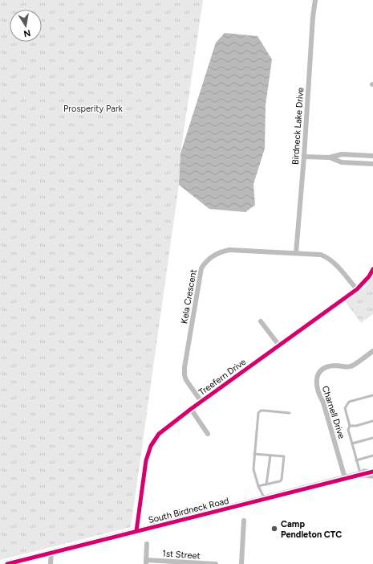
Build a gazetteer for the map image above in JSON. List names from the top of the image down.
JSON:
{
  "streets": {
    "street": [
      "Birdneck Lake Drive",
      "Kela Crescent",
      "Treefern Drive",
      "Charnell Drive",
      "South Birdneck Road",
      "1st Street"
    ]
  },
  "crossings": [
    ["Birdneck Lake Drive", "Kela Crescent"],
    ["Kela Crescent", "Treefern Drive"],
    ["Treefern Drive", "South Birdneck Road"],
    ["Charnell Drive", "South Birdneck Road"]
  ],
  "parks": ["Prosperity Park"],
  "places": ["Camp Pendleton CTC"],
  "north": "bottom"
}
